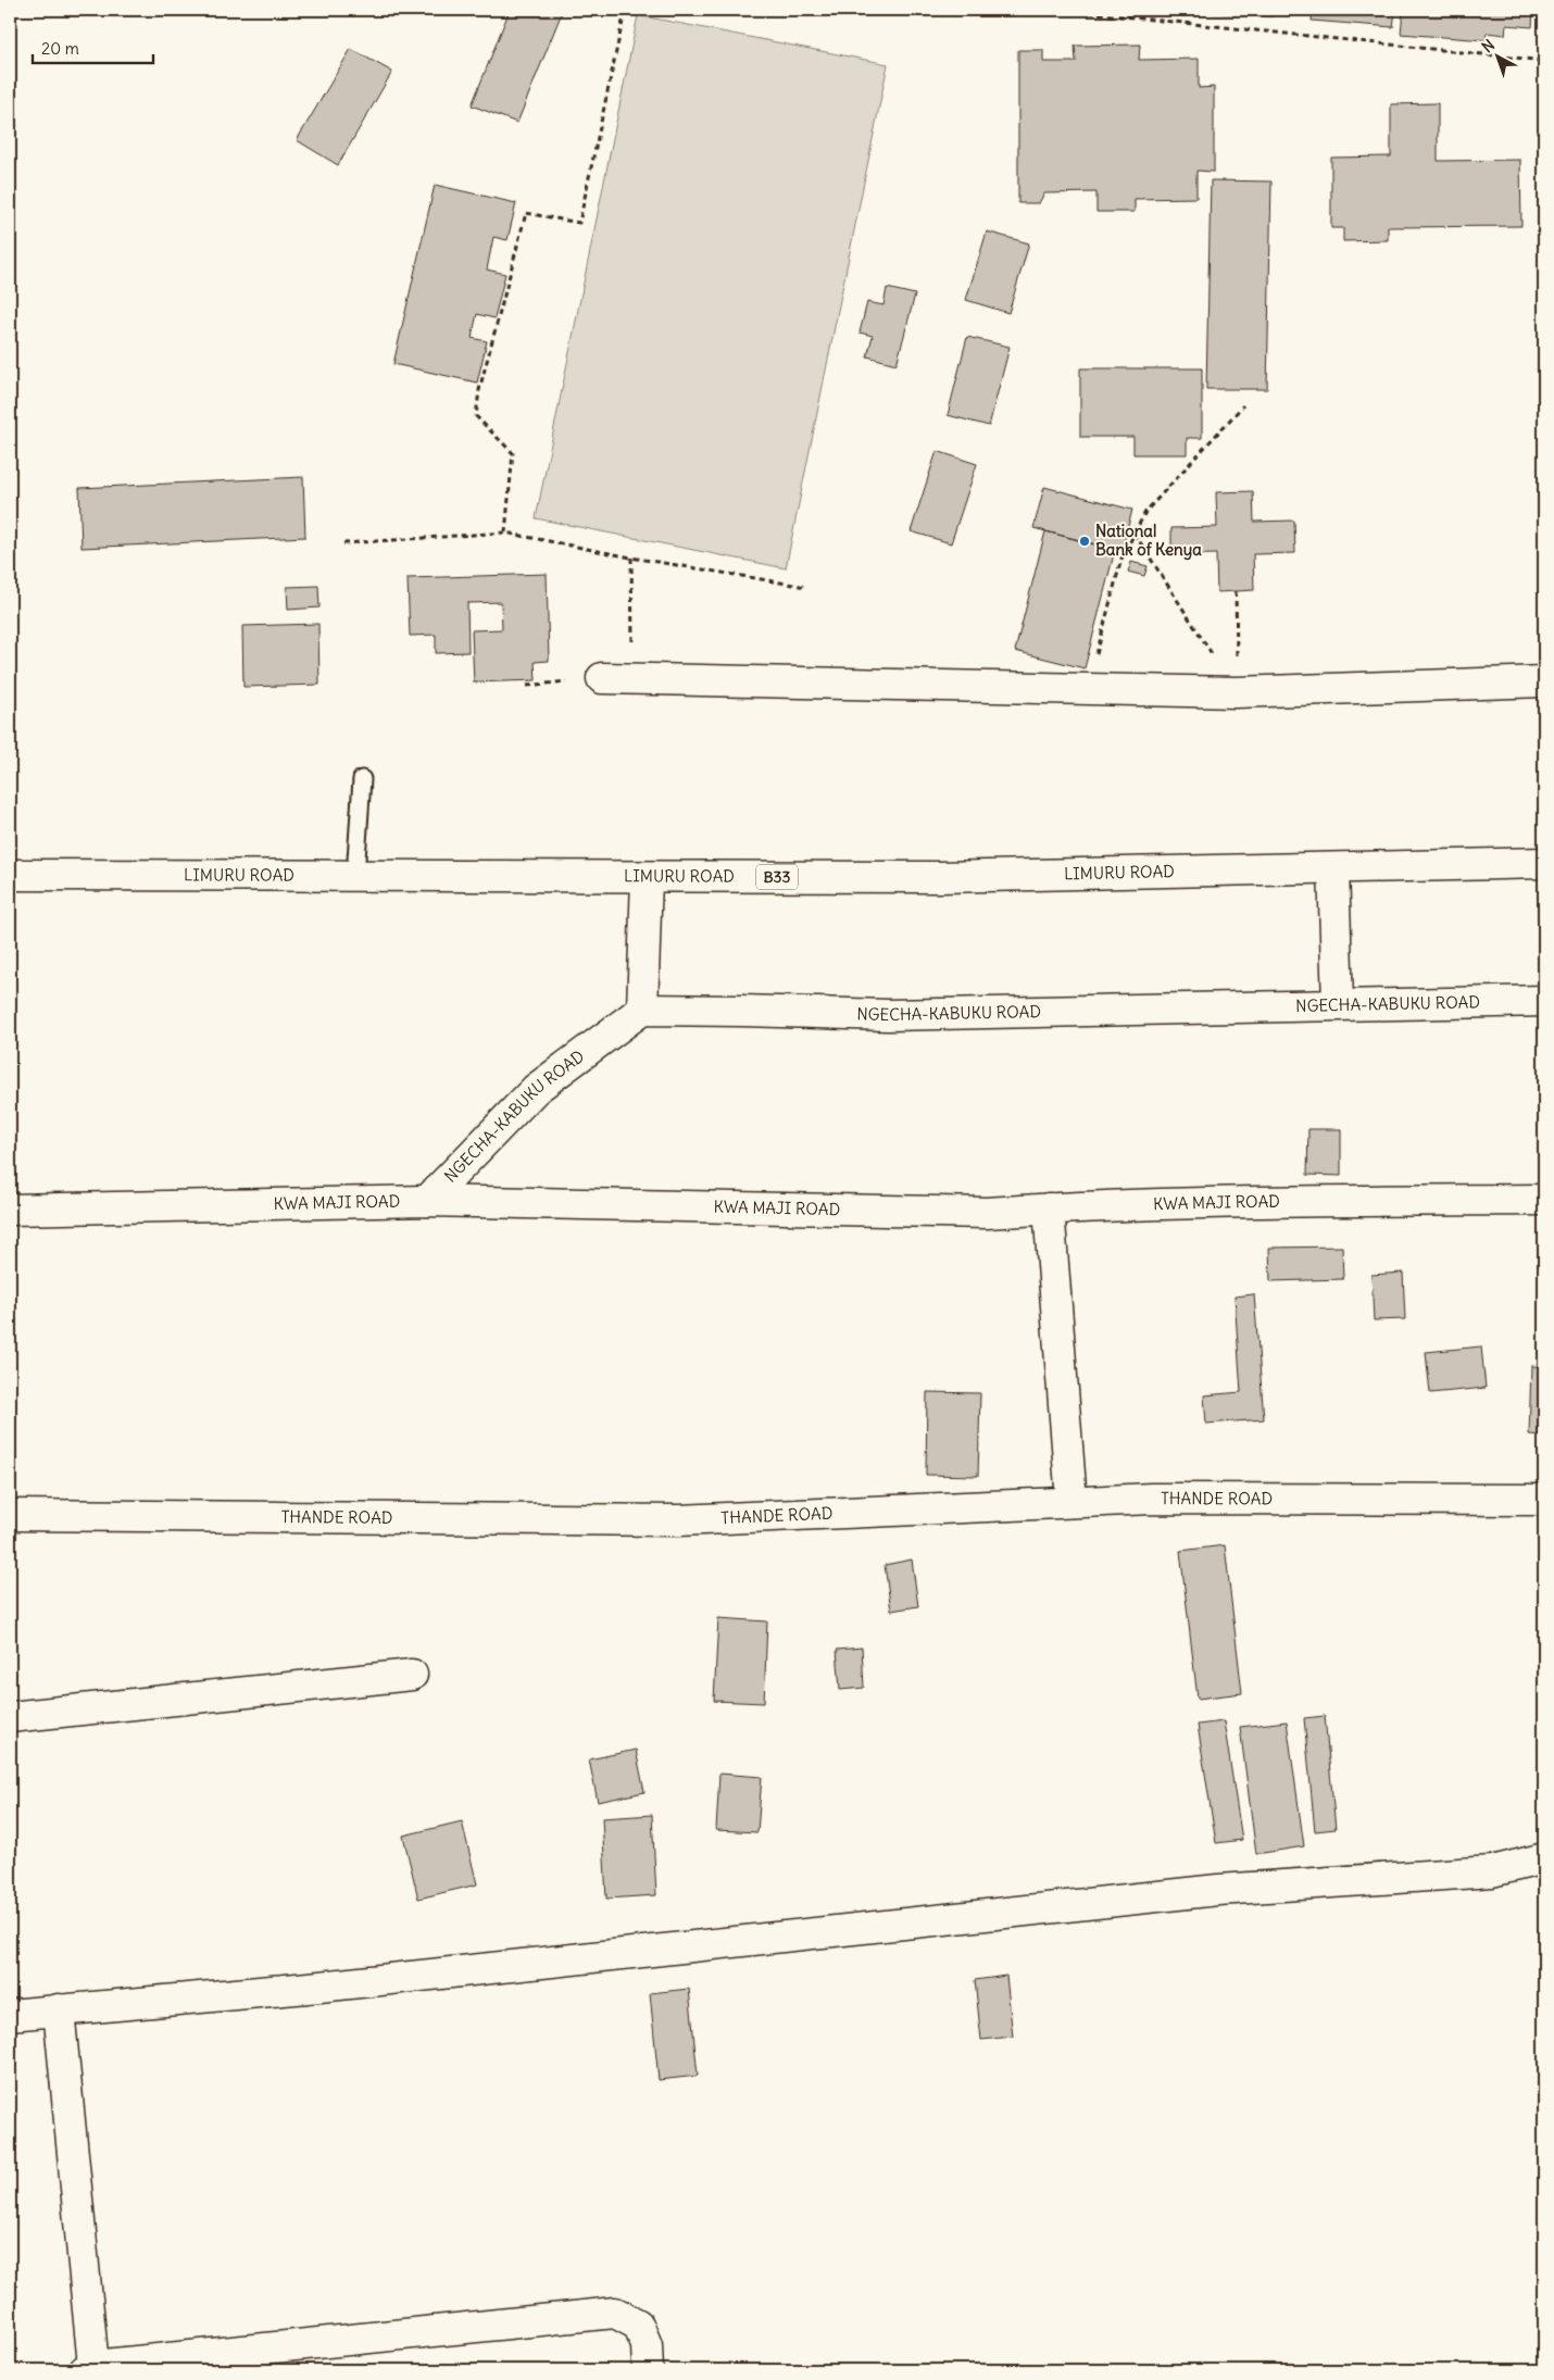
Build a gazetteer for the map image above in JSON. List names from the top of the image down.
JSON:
{
  "streets": {
    "main road": [
      "LIMURU ROAD",
      "B33",
      "NGECHA-KABUKU ROAD",
      "KWA MAJI ROAD",
      "THANDE ROAD"
    ]
  },
  "crossings": [
    ["NGECHA-KABUKU ROAD", "KWA MAJI ROAD"]
  ],
  "places": ["National Bank of Kenya"],
  "scale_bar": "20 m",
  "north": "top left"
}
